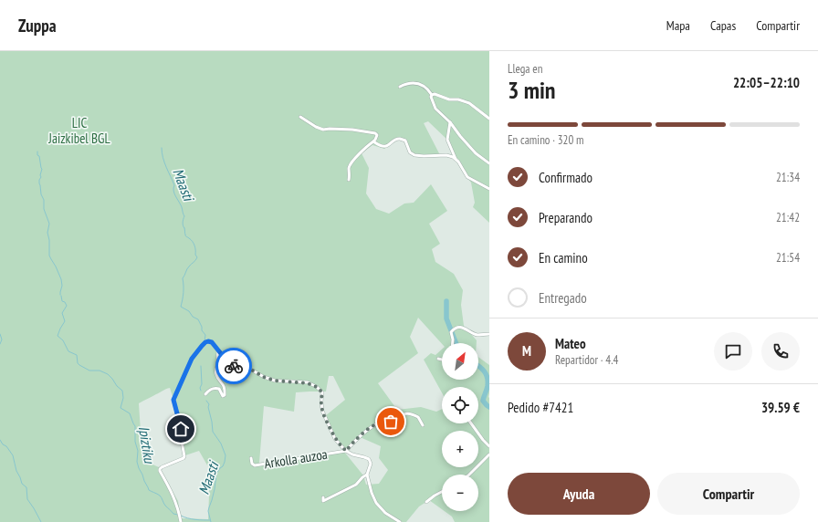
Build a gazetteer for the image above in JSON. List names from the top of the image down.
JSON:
{
  "streets": {
    "street": ["Arkolla auzoa"]
  },
  "water": ["Maasti", "Ipiztiku"],
  "parks": ["LIC Jaizkibel BGL"],
  "north": "top right",
  "page": {
    "header": "Zuppa",
    "nav": ["Mapa", "Capas", "Compartir"],
    "heading": ["3 min", "Llega en", "22:05–22:10"],
    "panel": [
      "Mateo",
      "Repartidor · 4.4",
      "Pedido #7421",
      "39.59 €"
    ],
    "bar": "En camino · 320 m",
    "list": [
      ["Confirmado", "21:34"],
      ["Preparando", "21:42"],
      ["En camino", "21:54"],
      "Entregado"
    ],
    "round": "M",
    "map_buttons": ["+", "−"],
    "buttons": ["Ayuda", "Compartir"]
  }
}
